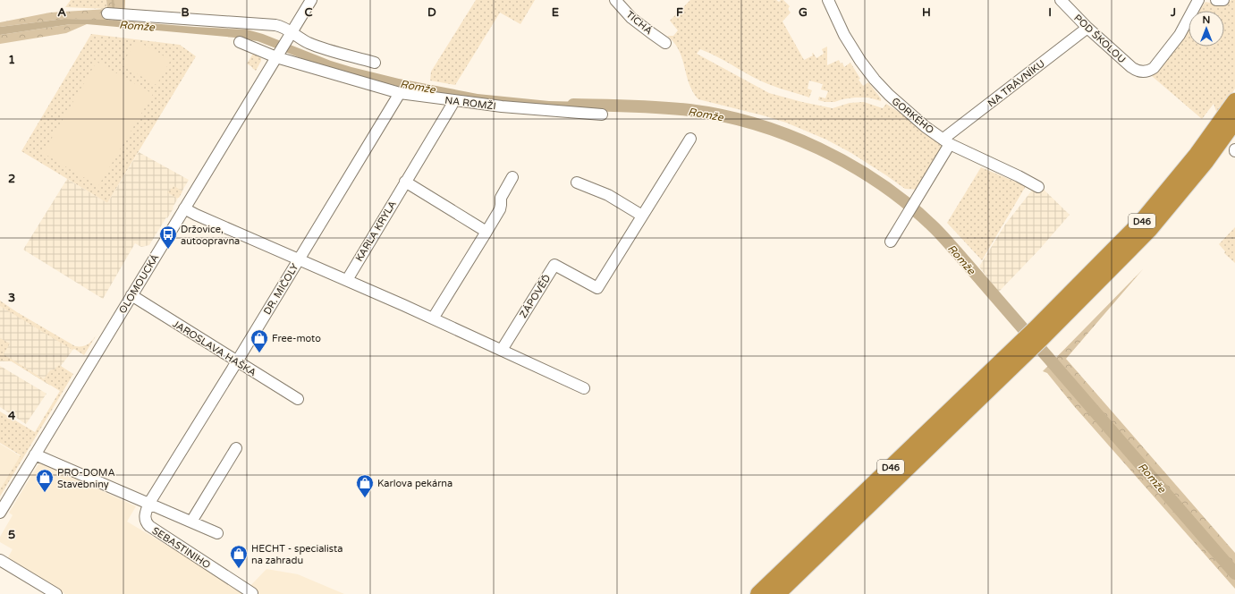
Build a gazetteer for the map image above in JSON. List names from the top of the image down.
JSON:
{
  "streets": {
    "highway": ["D46"],
    "street": [
      "TICHÁ",
      "POD ŠKOLOU",
      "NA TRÁVNÍKU",
      "NA ROMŽI",
      "GORKÉHO",
      "KARLA KRYLA",
      "OLOMOUCKÁ",
      "DR. MIČOLY",
      "ZÁPOVĚĎ",
      "JAROSLAVA HAŠKA",
      "SEBASTINIHO"
    ]
  },
  "crossings": [
    ["POD ŠKOLOU", "NA TRÁVNÍKU"],
    ["NA TRÁVNÍKU", "GORKÉHO"],
    ["NA ROMŽI", "KARLA KRYLA"],
    ["NA ROMŽI", "OLOMOUCKÁ"],
    ["NA ROMŽI", "DR. MIČOLY"],
    ["OLOMOUCKÁ", "JAROSLAVA HAŠKA"],
    ["DR. MIČOLY", "JAROSLAVA HAŠKA"],
    ["DR. MIČOLY", "SEBASTINIHO"]
  ],
  "water": ["Romže"],
  "places": {
    "bus stop": ["Držovice, autoopravna"],
    "shop": [
      "Free-moto",
      "PRO-DOMA Stavebniny",
      "Karlova pekárna",
      "HECHT - specialista na zahradu"
    ]
  },
  "north": "top",
  "grid": {
    "columns": [
      "A",
      "B",
      "C",
      "D",
      "E",
      "F",
      "G",
      "H",
      "I",
      "J"
    ],
    "rows": [
      "1",
      "2",
      "3",
      "4",
      "5"
    ]
  }
}
